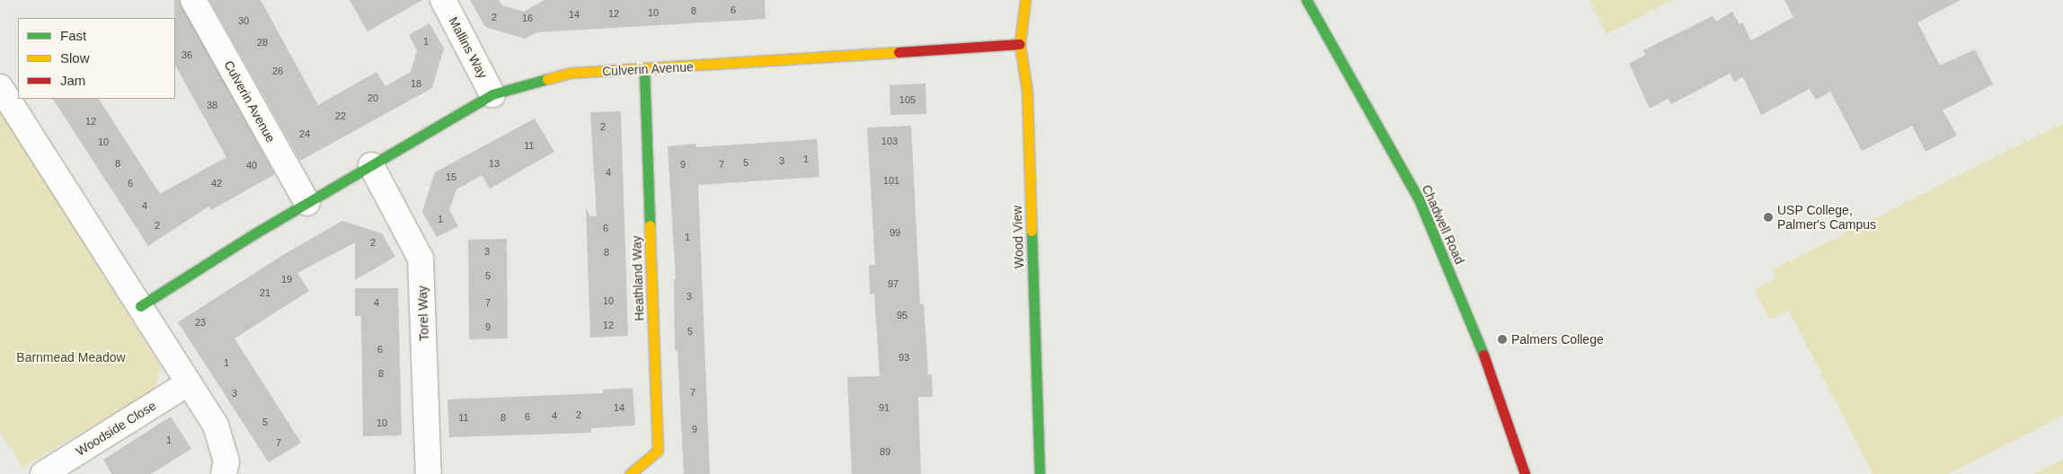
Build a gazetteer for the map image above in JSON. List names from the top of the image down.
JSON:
{
  "streets": {
    "street": [
      "Mallins Way",
      "Culverin Avenue",
      "Chadwell Road",
      "Wood View",
      "Heathland Way",
      "Torel Way",
      "Woodside Close"
    ]
  },
  "crossings": [
    ["Mallins Way", "Culverin Avenue"],
    ["Culverin Avenue", "Wood View"],
    ["Culverin Avenue", "Heathland Way"],
    ["Culverin Avenue", "Torel Way"]
  ],
  "parks": ["Barnmead Meadow"],
  "places": ["USP College, Palmer's Campus", "Palmers College"],
  "house_numbers": [
    "6",
    "8",
    "10",
    "12",
    "14",
    "2",
    "16",
    "30",
    "1",
    "28",
    "36",
    "26",
    "18",
    "20",
    "105",
    "38",
    "22",
    "12",
    "2",
    "24",
    "103",
    "10",
    "11",
    "1",
    "3",
    "5",
    "8",
    "13",
    "9",
    "7",
    "40",
    "4",
    "15",
    "101",
    "6",
    "42",
    "4",
    "1",
    "2",
    "6",
    "99",
    "1",
    "2",
    "3",
    "8",
    "5",
    "19",
    "97",
    "21",
    "3",
    "10",
    "4",
    "7",
    "95",
    "23",
    "12",
    "9",
    "5",
    "6",
    "93",
    "1",
    "8",
    "7",
    "3",
    "14",
    "91",
    "2",
    "4",
    "6",
    "11",
    "8",
    "5",
    "10",
    "9",
    "1",
    "7",
    "89"
  ],
  "legend": ["Fast", "Slow", "Jam"]
}
